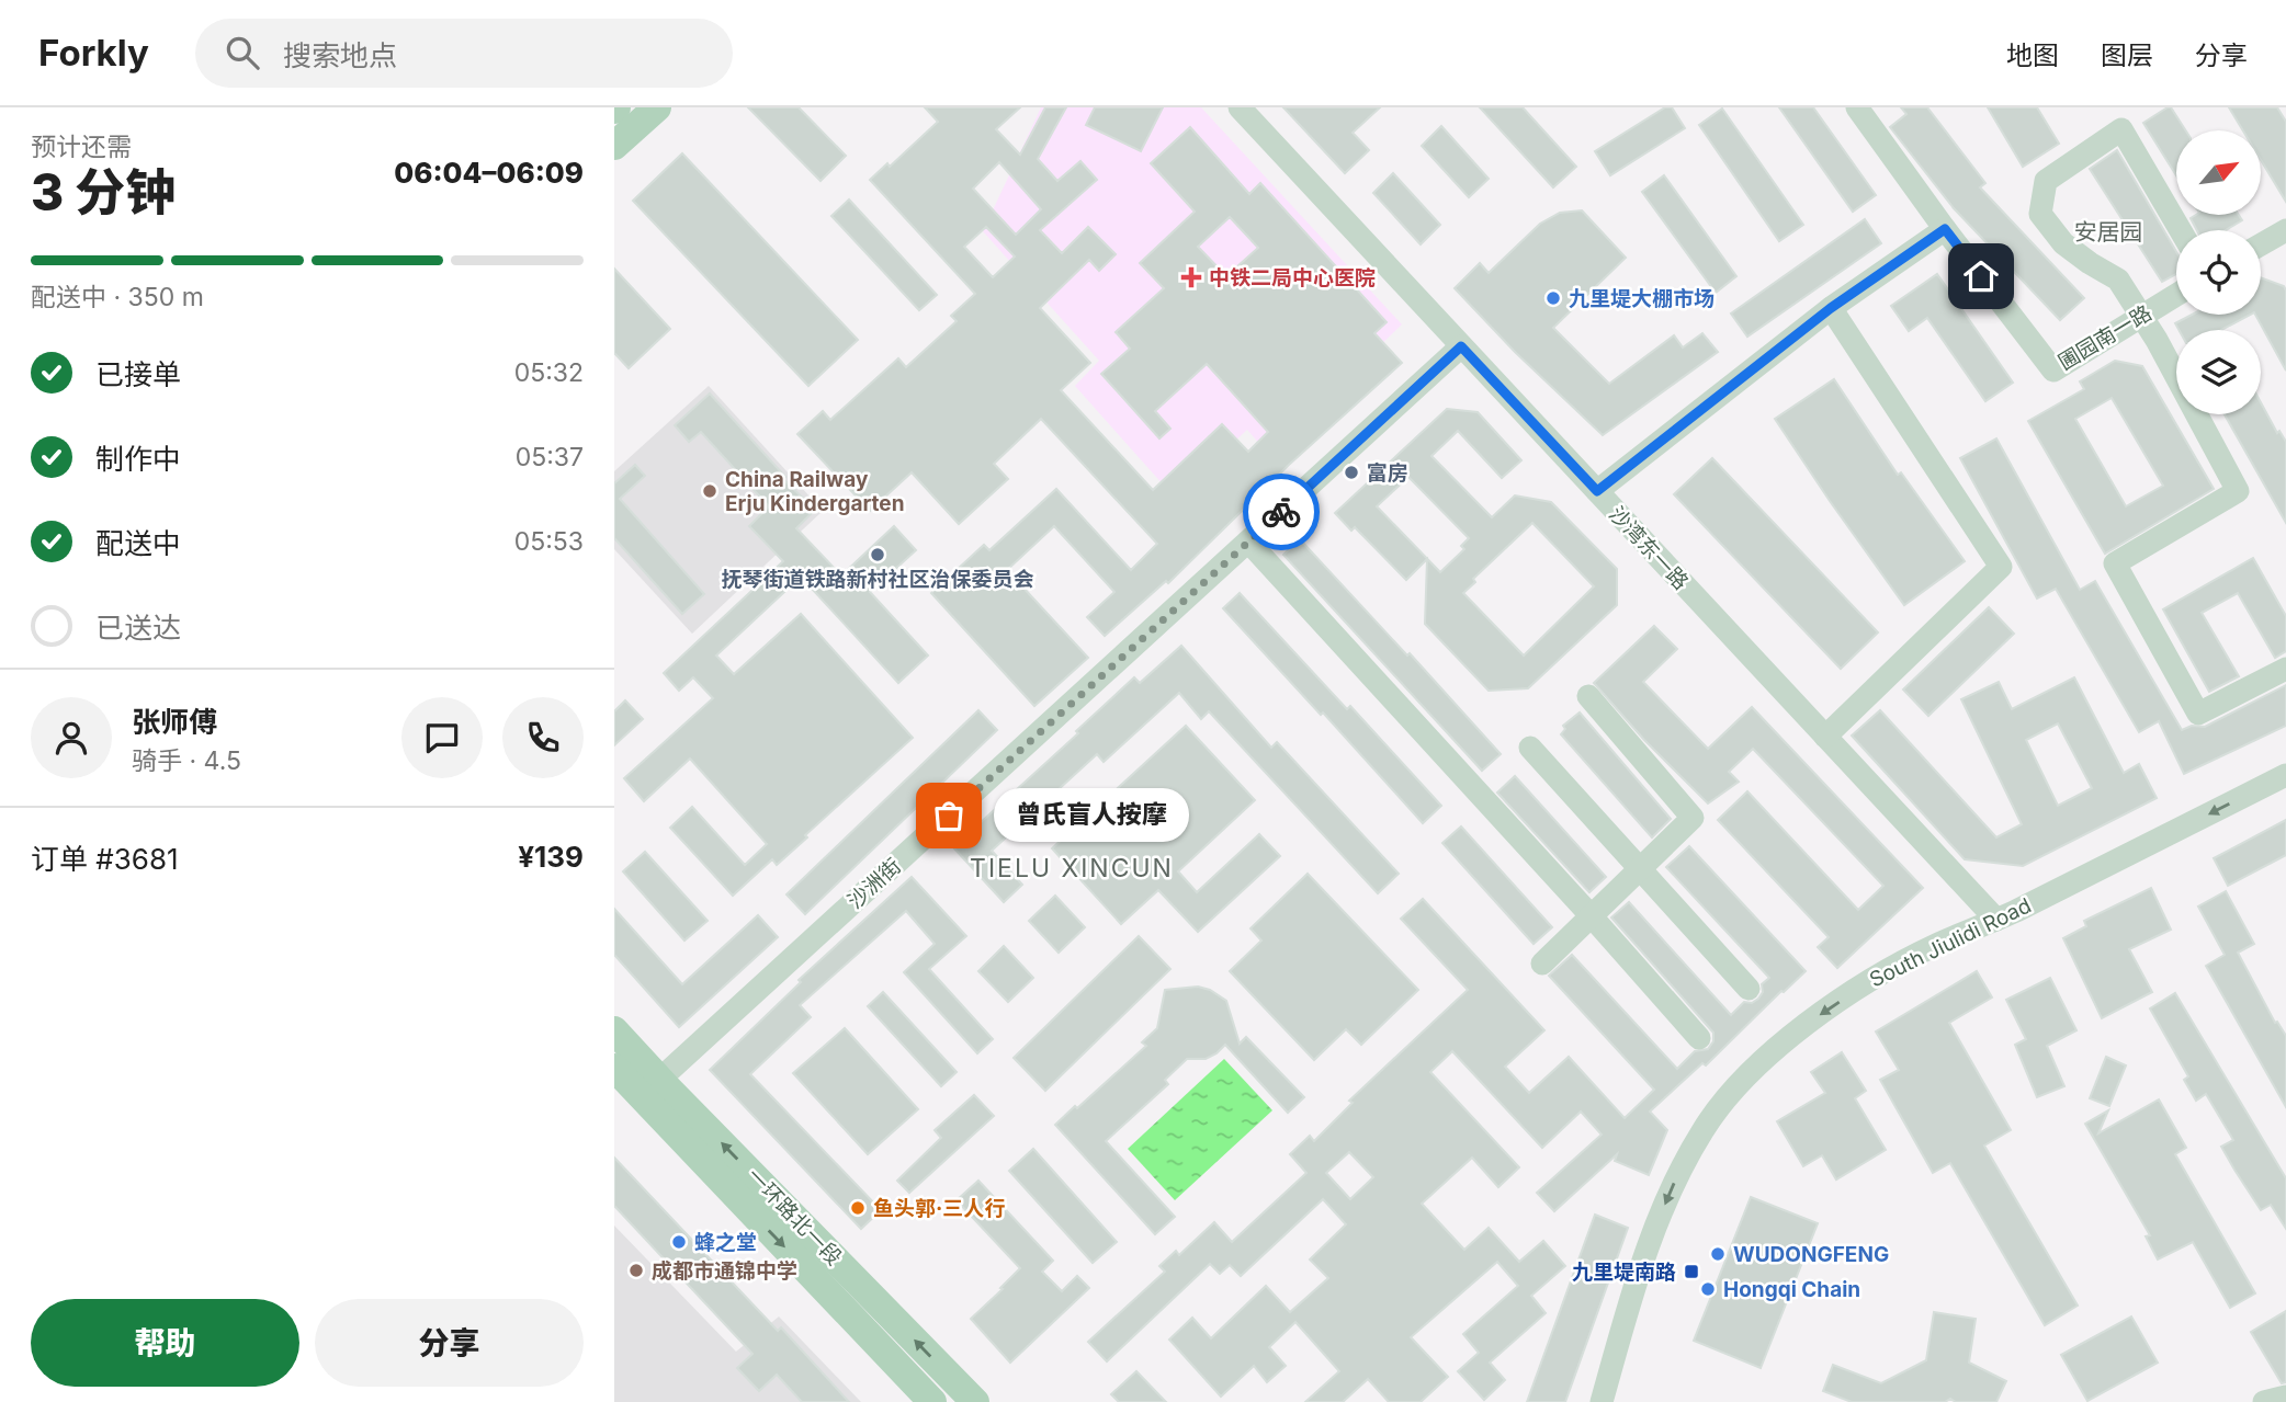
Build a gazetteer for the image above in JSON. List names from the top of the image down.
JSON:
{
  "streets": {
    "main road": ["一环路北一段"],
    "street": [
      "圃园南一路",
      "沙湾东一路",
      "沙洲街",
      "South Jiulidi Road"
    ]
  },
  "crossings": [
    ["沙湾东一路", "沙洲街"],
    ["沙湾东一路", "South Jiulidi Road"],
    ["沙洲街", "一环路北一段"]
  ],
  "one_way": ["South Jiulidi Road"],
  "districts": ["安居园", "TIELU XINCUN"],
  "places": {
    "health": ["中铁二局中心医院"],
    "other": [
      "九里堤大棚市场",
      "富房",
      "China Railway Erju Kindergarten",
      "抚琴街道铁路新村社区治保委员会",
      "曾氏盲人按摩",
      "鱼头郭·三人行",
      "蜂之堂",
      "WUDONGFENG",
      "成都市通锦中学",
      "Hongqi Chain"
    ],
    "transit": ["九里堤南路"]
  },
  "north": "top right",
  "page": {
    "header": "Forkly",
    "search": "搜索地点",
    "nav": ["地图", "图层", "分享"],
    "heading": ["3 分钟", "预计还需", "06:04–06:09"],
    "panel": [
      "张师傅",
      "骑手 · 4.5",
      "订单 #3681",
      "¥139"
    ],
    "bar": "配送中 · 350 m",
    "list": [
      ["已接单", "05:32"],
      ["制作中", "05:37"],
      ["配送中", "05:53"],
      "已送达"
    ],
    "bubble": "曾氏盲人按摩",
    "buttons": ["帮助", "分享"]
  }
}
